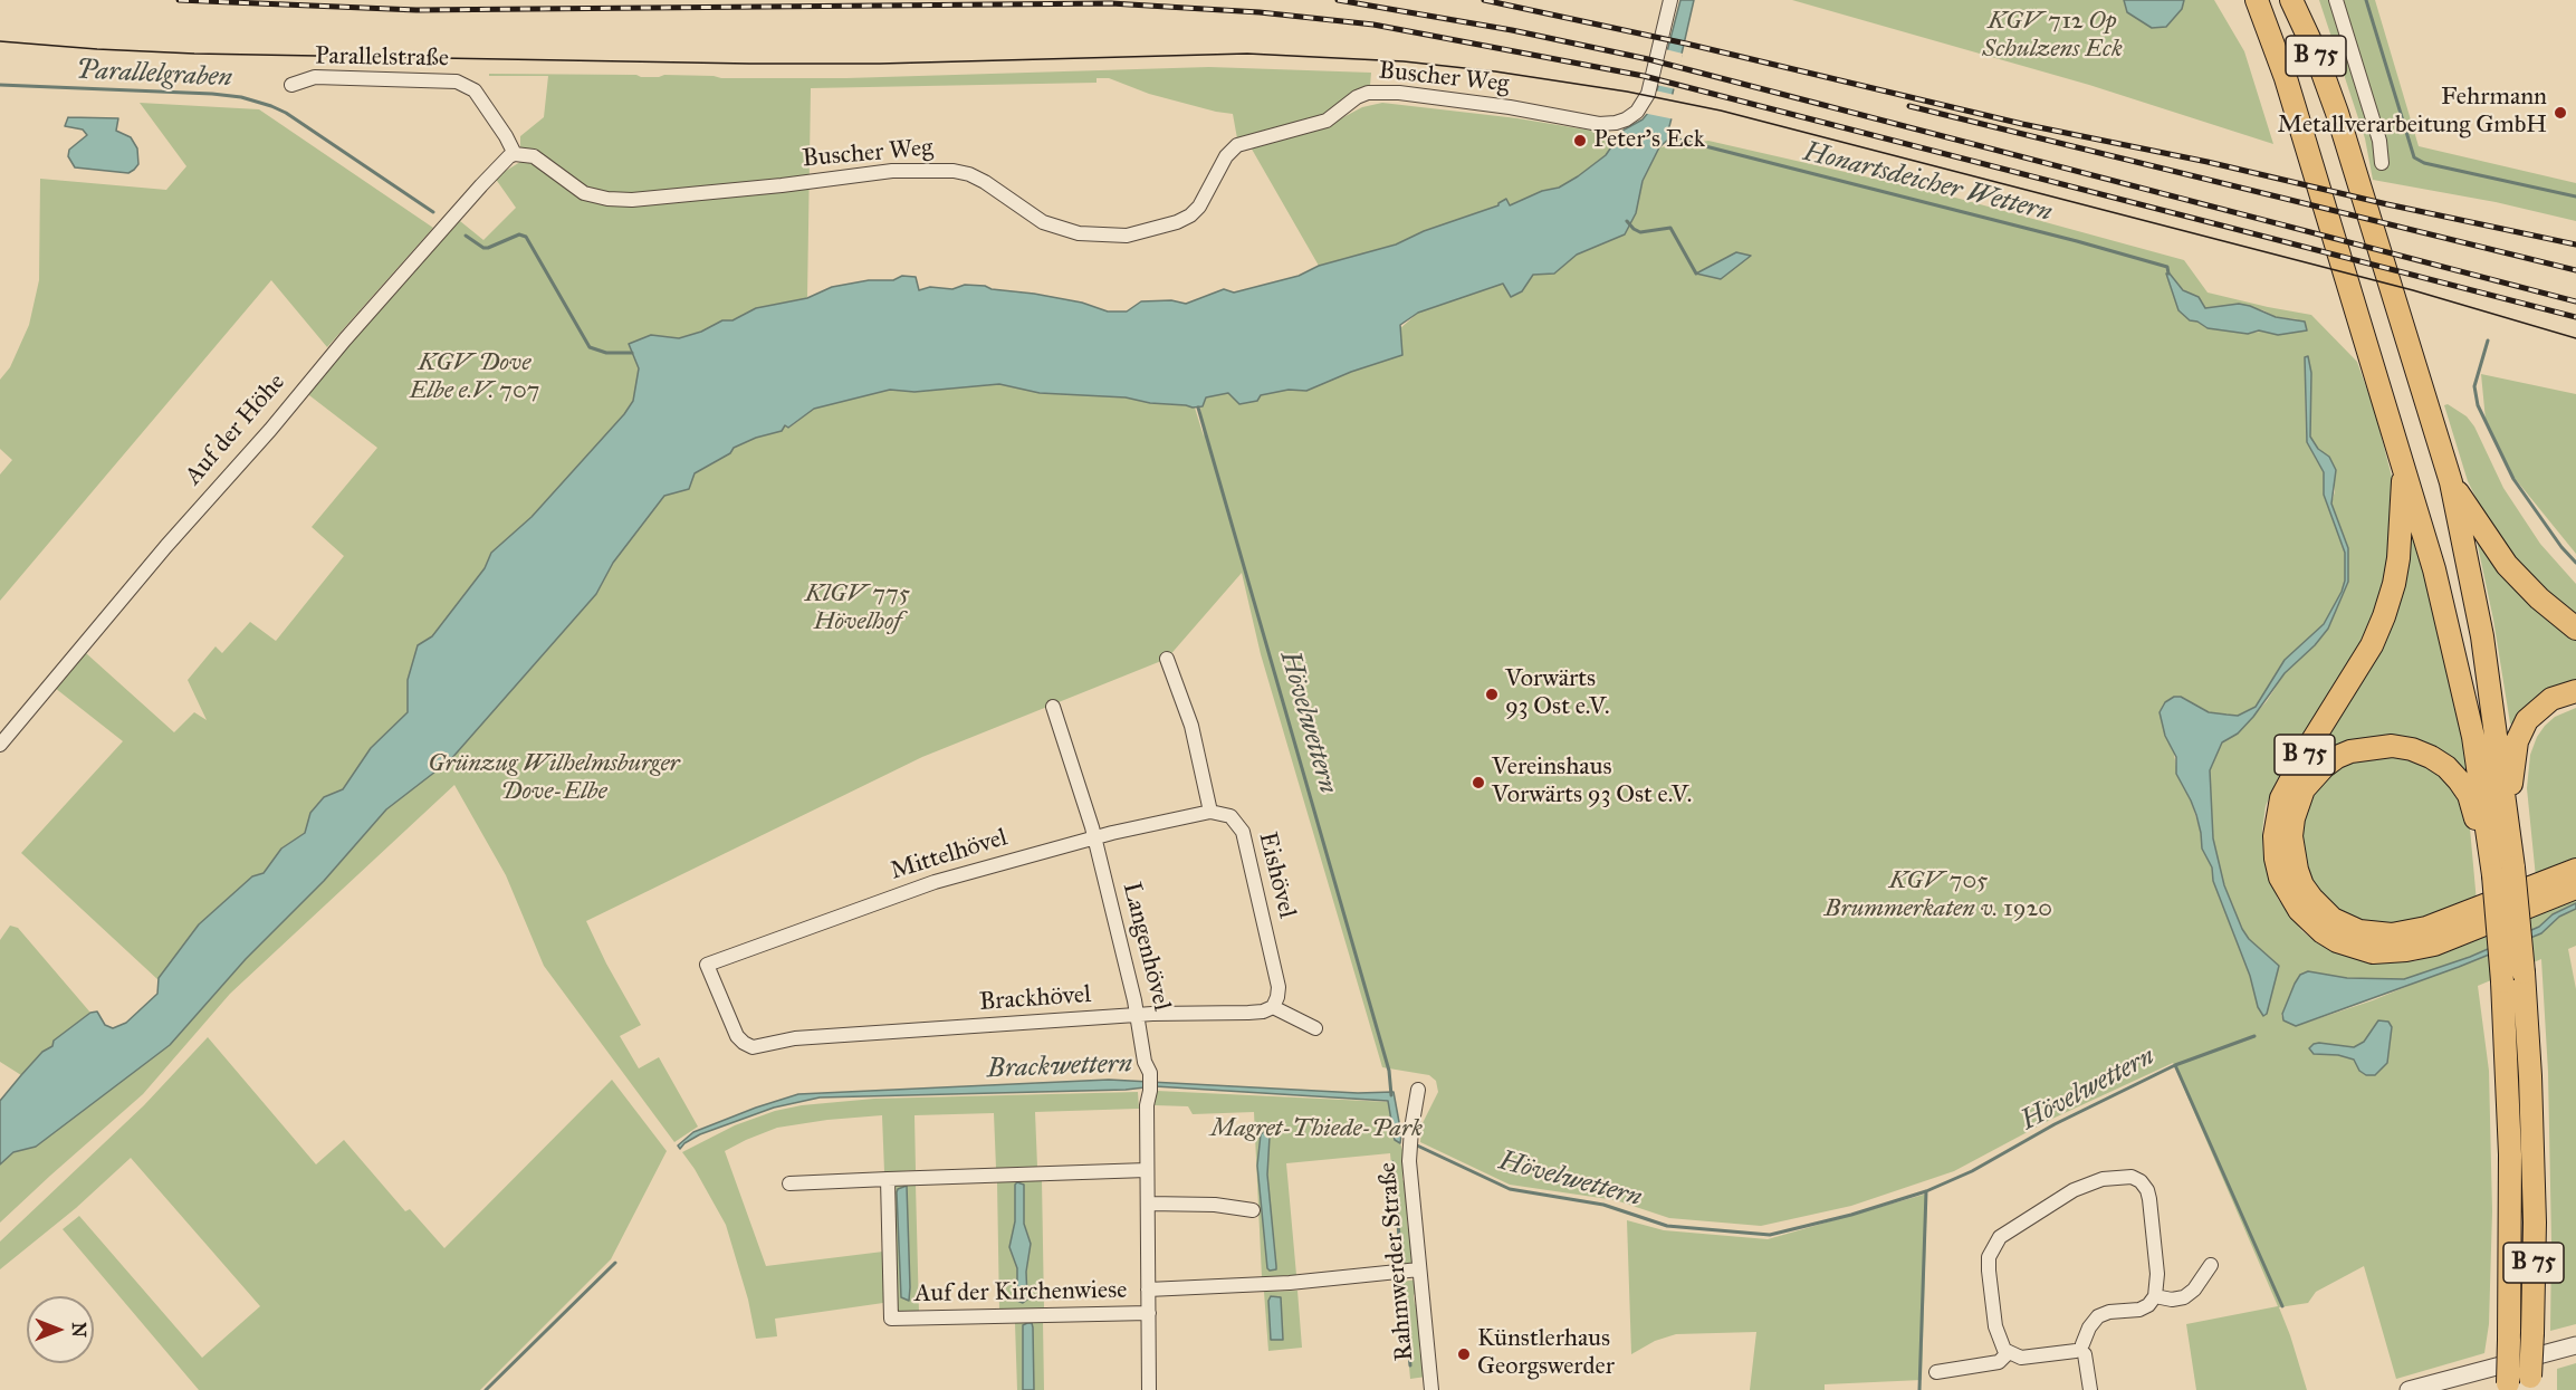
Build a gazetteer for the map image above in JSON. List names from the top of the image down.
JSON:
{
  "streets": {
    "highway": ["B 75"],
    "street": [
      "Parallelstraße",
      "Buscher Weg",
      "Auf der Höhe",
      "Mittelhövel",
      "Eishövel",
      "Langenhövel",
      "Brackhövel",
      "Rahmwerder Straße",
      "Auf der Kirchenwiese"
    ]
  },
  "crossings": [
    ["Parallelstraße", "Buscher Weg"],
    ["Parallelstraße", "Auf der Höhe"],
    ["Buscher Weg", "Auf der Höhe"],
    ["Mittelhövel", "Eishövel"],
    ["Mittelhövel", "Langenhövel"],
    ["Mittelhövel", "Brackhövel"],
    ["Eishövel", "Brackhövel"],
    ["Langenhövel", "Brackhövel"],
    ["Langenhövel", "Auf der Kirchenwiese"]
  ],
  "water": [
    "Parallelgraben",
    "Honartsdeicher Wettern",
    "Hövelwettern",
    "Brackwettern"
  ],
  "parks": [
    "KGV 712 Op Schulzens Eck",
    "KGV Dove Elbe e.V. 707",
    "KlGV 775 Hövelhof",
    "Grünzug Wilhelmsburger Dove-Elbe",
    "KGV 705 Brummerkaten v. 1920",
    "Magret-Thiede-Park"
  ],
  "places": [
    "Fehrmann Metallverarbeitung GmbH",
    "Peter's Eck",
    "Vorwärts 93 Ost e.V.",
    "Vereinshaus Vorwärts 93 Ost e.V.",
    "Künstlerhaus Georgswerder"
  ],
  "north": "right"
}
